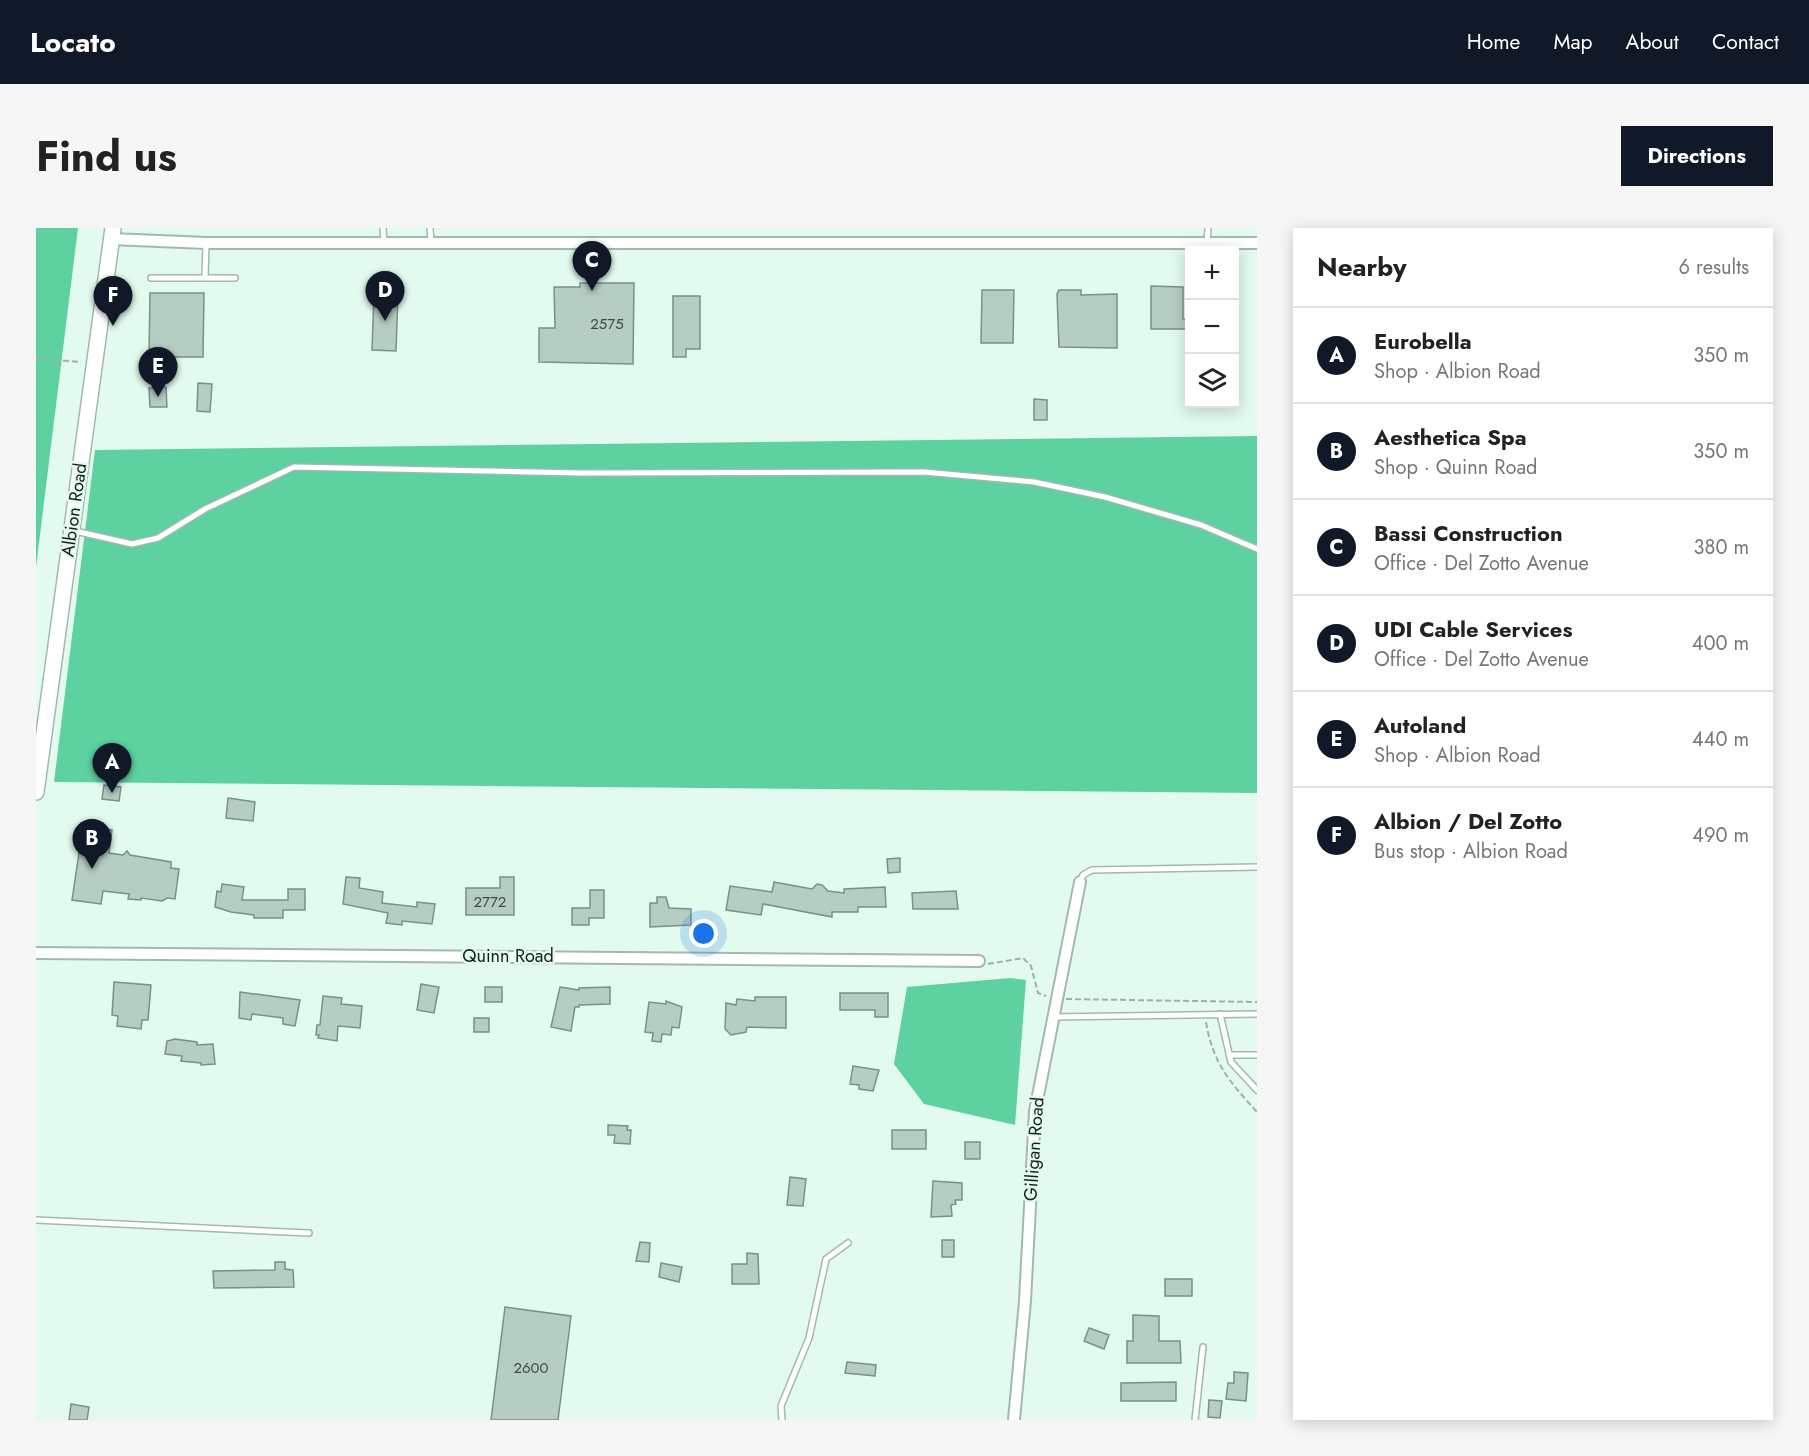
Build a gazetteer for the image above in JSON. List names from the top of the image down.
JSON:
{
  "streets": {
    "main road": ["Albion Road"],
    "street": ["Quinn Road", "Gilligan Road"]
  },
  "house_numbers": ["2575", "2772", "2600"],
  "page": {
    "header": "Locato",
    "nav": [
      "Home",
      "Map",
      "About",
      "Contact"
    ],
    "title": "Find us",
    "buttons": "Directions",
    "heading": ["Nearby", "6 results"],
    "pins": [
      "C",
      "D",
      "F",
      "E",
      "A",
      "B"
    ],
    "map_buttons": ["+", "−"],
    "list": [
      {
        "mark": "A",
        "name": "Eurobella",
        "note": "Shop · Albion Road",
        "value": "350 m"
      },
      {
        "mark": "B",
        "name": "Aesthetica Spa",
        "note": "Shop · Quinn Road",
        "value": "350 m"
      },
      {
        "mark": "C",
        "name": "Bassi Construction",
        "note": "Office · Del Zotto Avenue",
        "value": "380 m"
      },
      {
        "mark": "D",
        "name": "UDI Cable Services",
        "note": "Office · Del Zotto Avenue",
        "value": "400 m"
      },
      {
        "mark": "E",
        "name": "Autoland",
        "note": "Shop · Albion Road",
        "value": "440 m"
      },
      {
        "mark": "F",
        "name": "Albion / Del Zotto",
        "note": "Bus stop · Albion Road",
        "value": "490 m"
      }
    ]
  }
}
